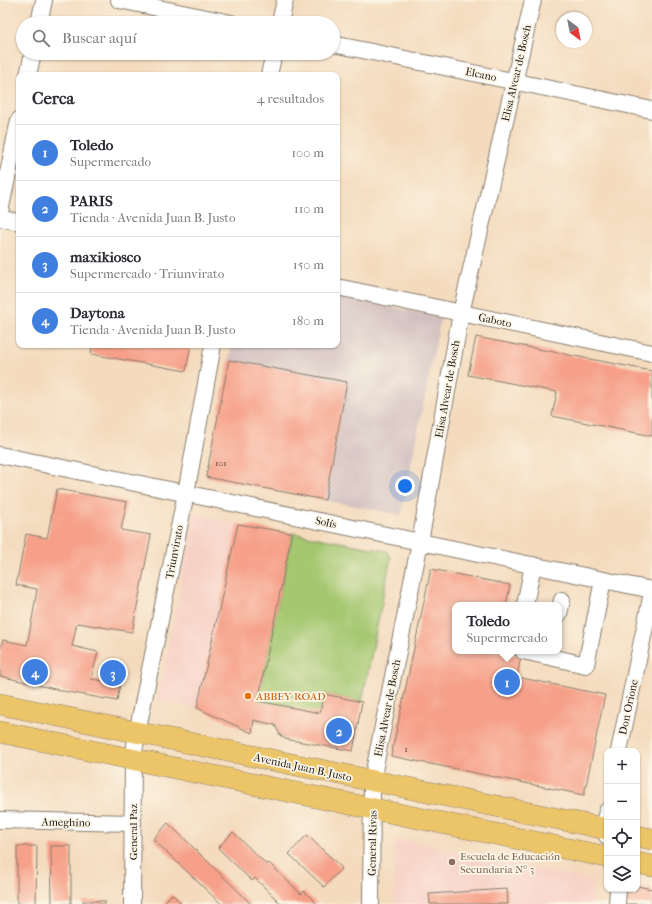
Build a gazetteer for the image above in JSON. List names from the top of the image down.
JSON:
{
  "streets": {
    "main road": ["Avenida Juan B. Justo"],
    "street": [
      "Elisa Alvear de Bosch",
      "Elcano",
      "Gaboto",
      "Solís",
      "Triunvirato",
      "Don Orione",
      "Ameghino",
      "General Paz",
      "General Rivas"
    ]
  },
  "crossings": [
    ["Elisa Alvear de Bosch", "Elcano"],
    ["Elisa Alvear de Bosch", "Gaboto"],
    ["Elisa Alvear de Bosch", "Solís"],
    ["Elisa Alvear de Bosch", "Avenida Juan B. Justo"],
    ["Elisa Alvear de Bosch", "General Rivas"],
    ["Solís", "Triunvirato"],
    ["Triunvirato", "Avenida Juan B. Justo"],
    ["Triunvirato", "General Paz"],
    ["Avenida Juan B. Justo", "General Rivas"],
    ["Ameghino", "General Paz"]
  ],
  "places": ["ABBEY ROAD", "Escuela de Educación Secundaria N° 3"],
  "house_numbers": ["101", "1"],
  "north": "bottom right",
  "page": {
    "search": "Buscar aquí",
    "heading": ["Cerca", "4 resultados"],
    "list": [
      {
        "mark": "1",
        "name": "Toledo",
        "note": "Supermercado",
        "value": "100 m"
      },
      {
        "mark": "2",
        "name": "PARIS",
        "note": "Tienda · Avenida Juan B. Justo",
        "value": "110 m"
      },
      {
        "mark": "3",
        "name": "maxikiosco",
        "note": "Supermercado · Triunvirato",
        "value": "150 m"
      },
      {
        "mark": "4",
        "name": "Daytona",
        "note": "Tienda · Avenida Juan B. Justo",
        "value": "180 m"
      }
    ],
    "popup": ["Toledo", "Supermercado"],
    "pins": [
      "4",
      "3",
      "1",
      "2"
    ],
    "map_buttons": ["+", "−"]
  }
}
